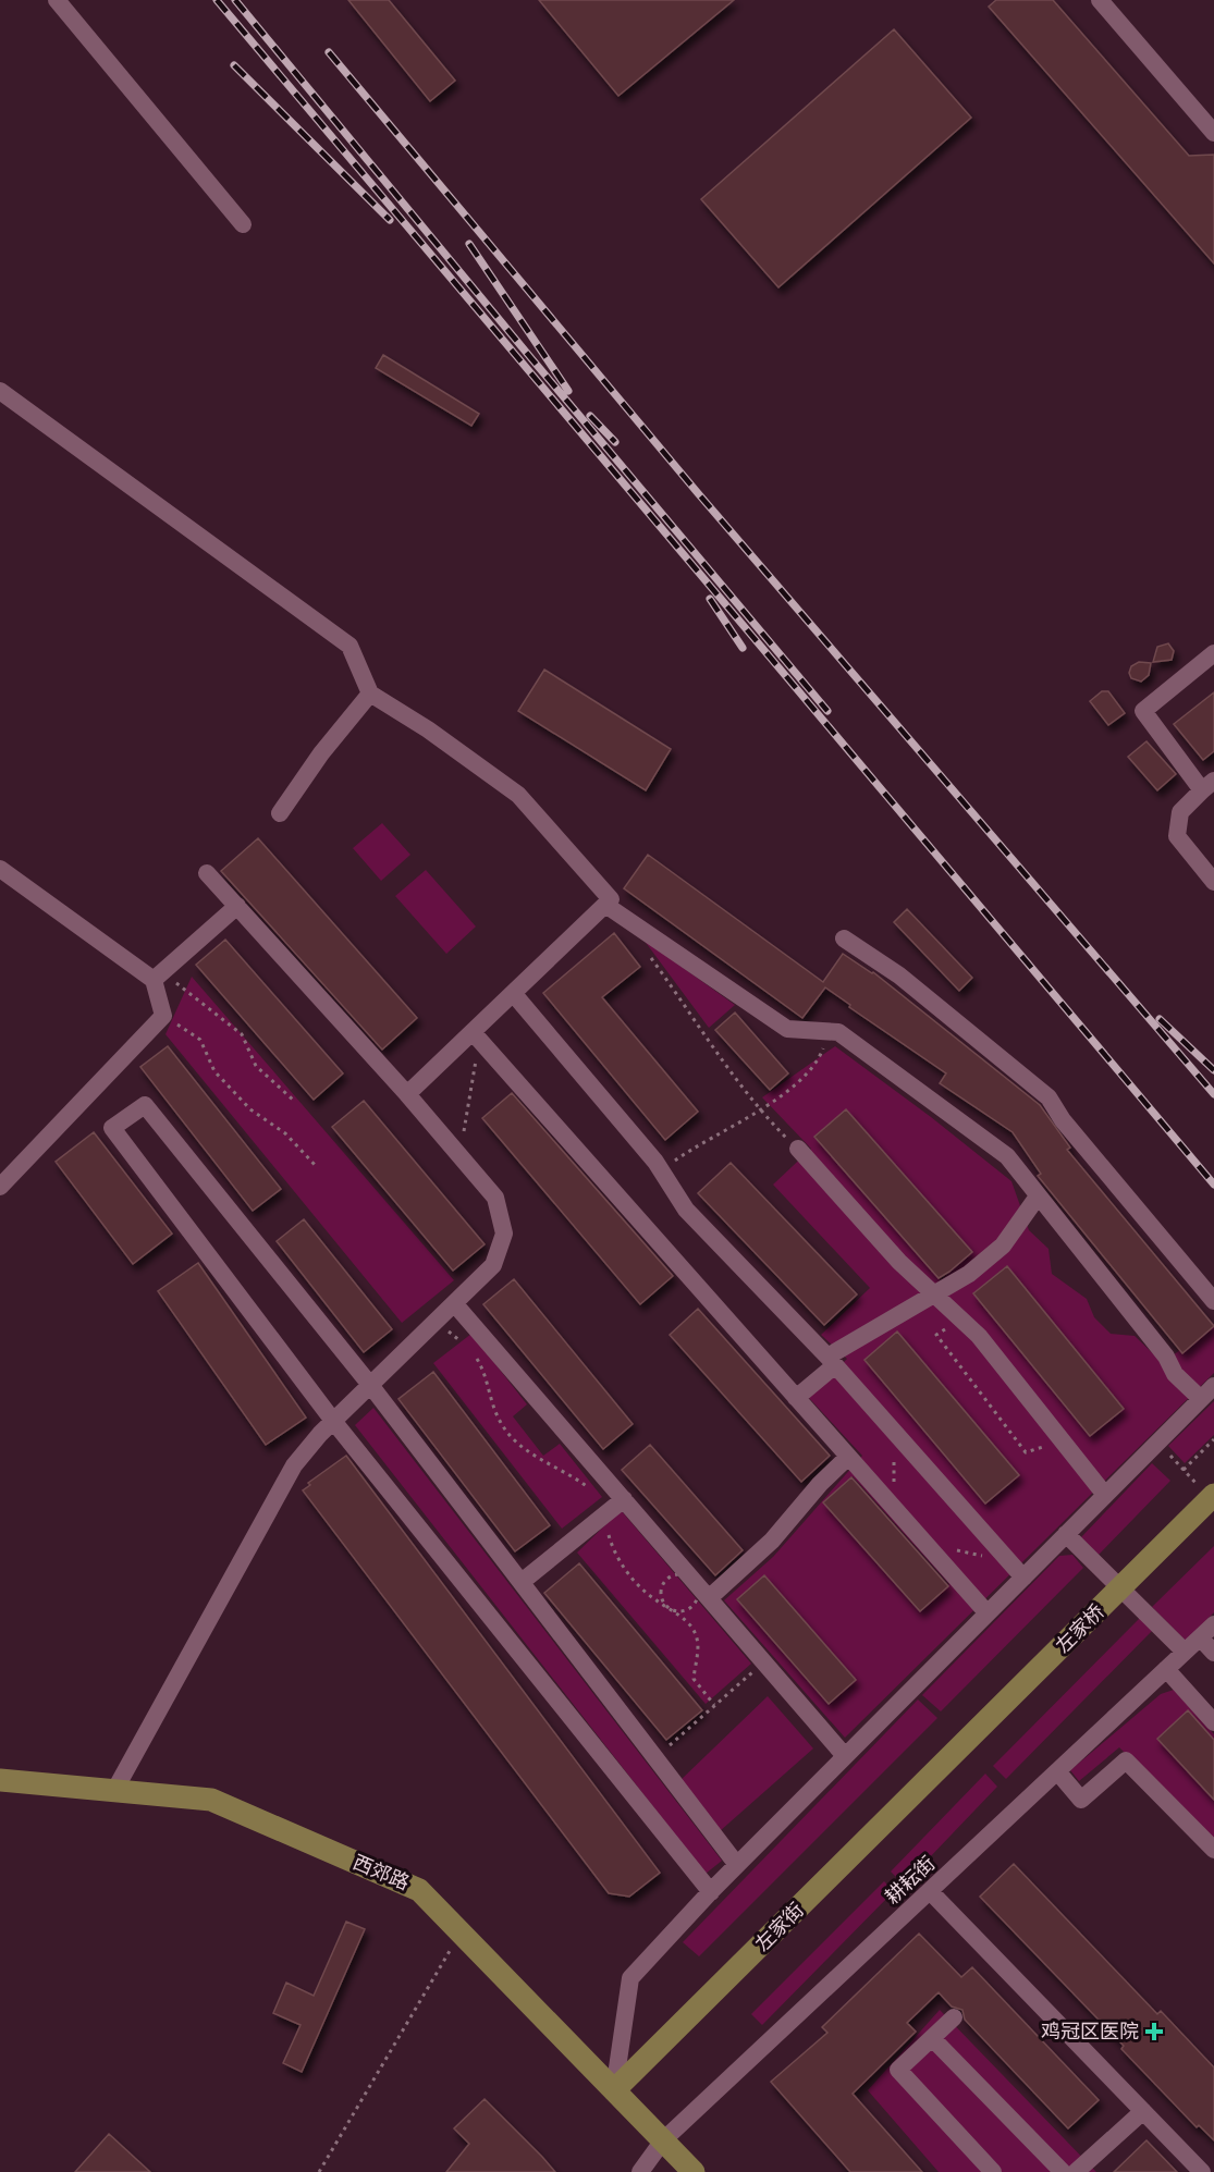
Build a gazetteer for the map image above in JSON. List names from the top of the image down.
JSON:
{
  "streets": {
    "main road": ["左家桥", "西郊路", "左家街"],
    "street": ["耕耘街"]
  },
  "crossings": [
    ["左家桥", "左家街"],
    ["西郊路", "耕耘街"],
    ["西郊路", "左家街"]
  ],
  "places": {
    "health": ["鸡冠区医院"]
  }
}
